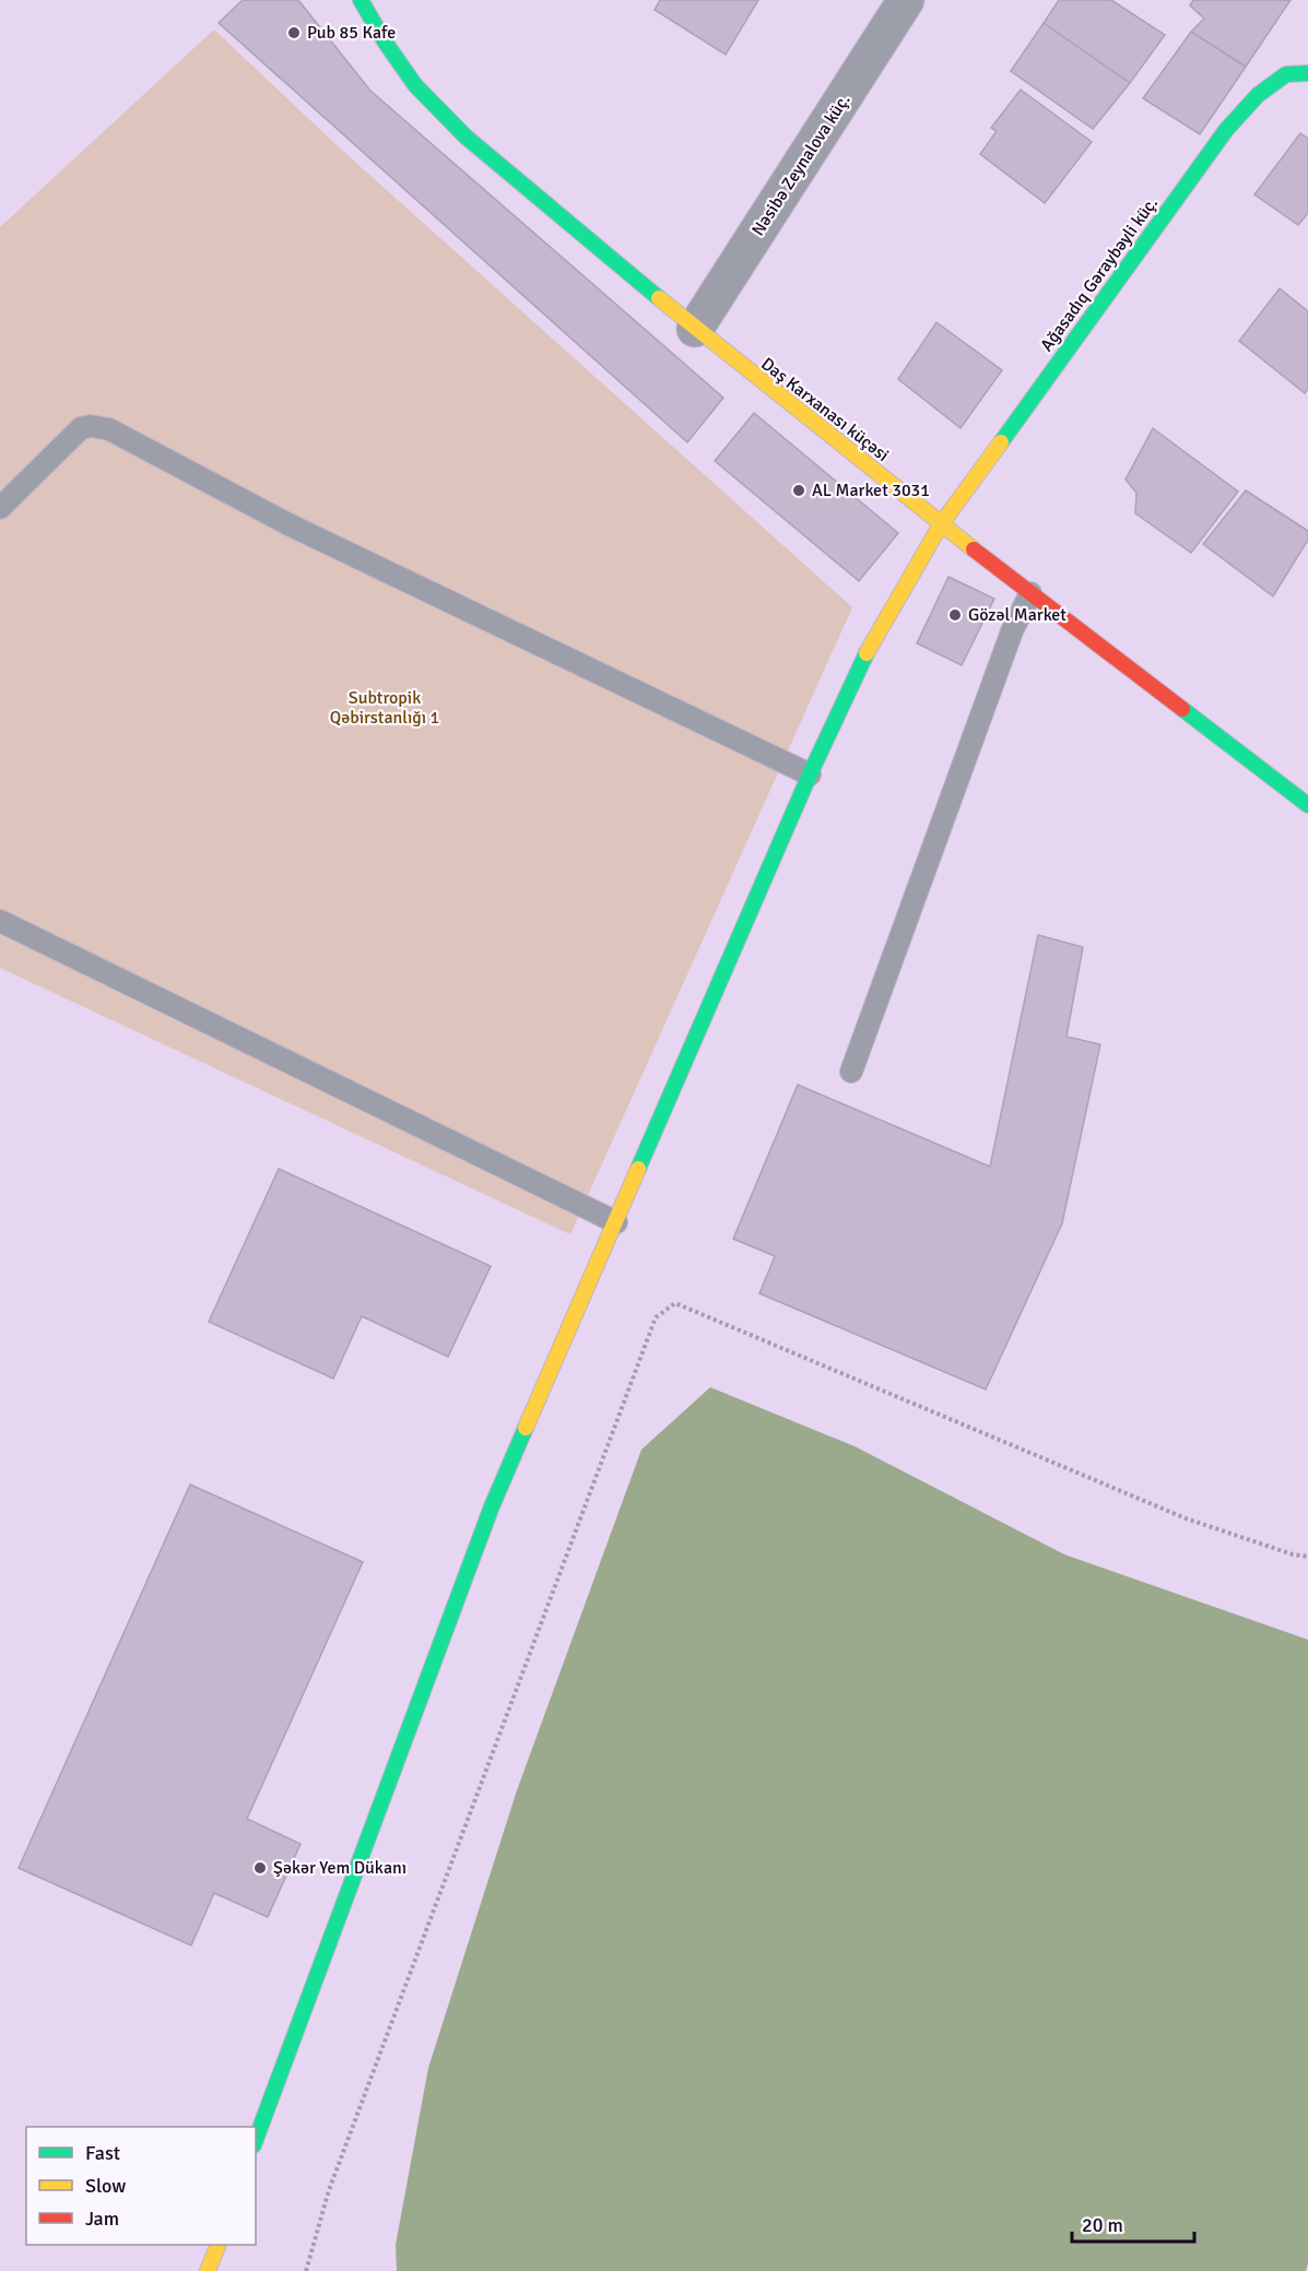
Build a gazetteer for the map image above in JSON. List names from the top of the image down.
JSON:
{
  "streets": {
    "street": ["Nəsibə Zeynalova küç.", "Ağasadıq Gəraybəyli küç.", "Daş Karxanası küçəsi"]
  },
  "crossings": [
    ["Nəsibə Zeynalova küç.", "Daş Karxanası küçəsi"],
    ["Ağasadıq Gəraybəyli küç.", "Daş Karxanası küçəsi"]
  ],
  "parks": ["Subtropik Qəbirstanlığı 1"],
  "places": [
    "Pub 85 Kafe",
    "AL Market 3031",
    "Gözəl Market",
    "Şəkər Yem Dükanı"
  ],
  "legend": ["Fast", "Slow", "Jam"],
  "scale_bar": "20 m"
}
